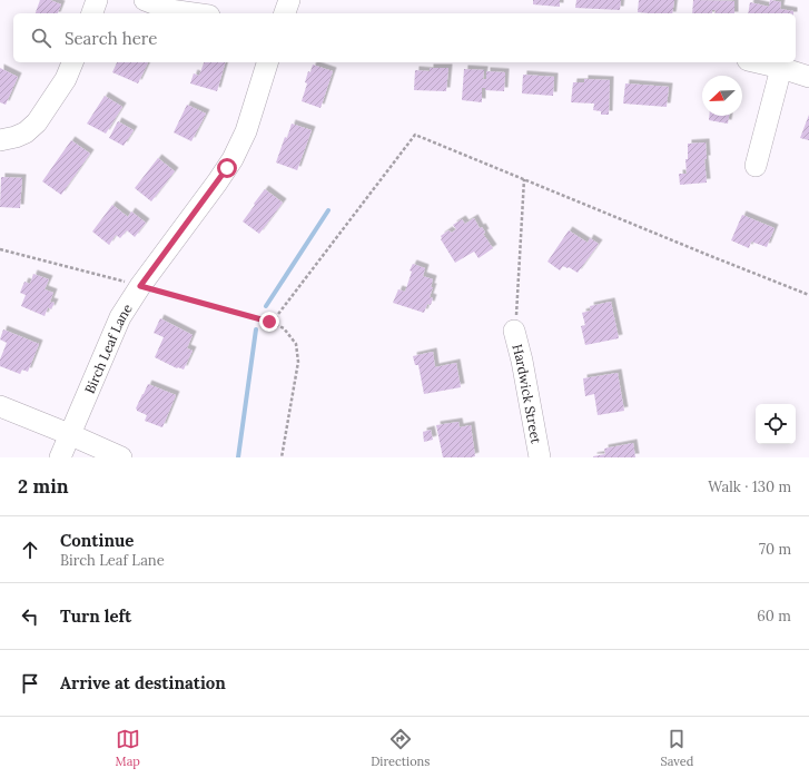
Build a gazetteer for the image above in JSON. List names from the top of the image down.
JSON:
{
  "streets": {
    "street": ["Birch Leaf Lane", "Hardwick Street"]
  },
  "north": "bottom left",
  "page": {
    "search": "Search here",
    "heading": ["2 min", "Walk · 130 m"],
    "list": [
      ["Continue", "Birch Leaf Lane", "70 m"],
      ["Turn left", "60 m"],
      "Arrive at destination"
    ],
    "nav": ["Map", "Directions", "Saved"]
  }
}
